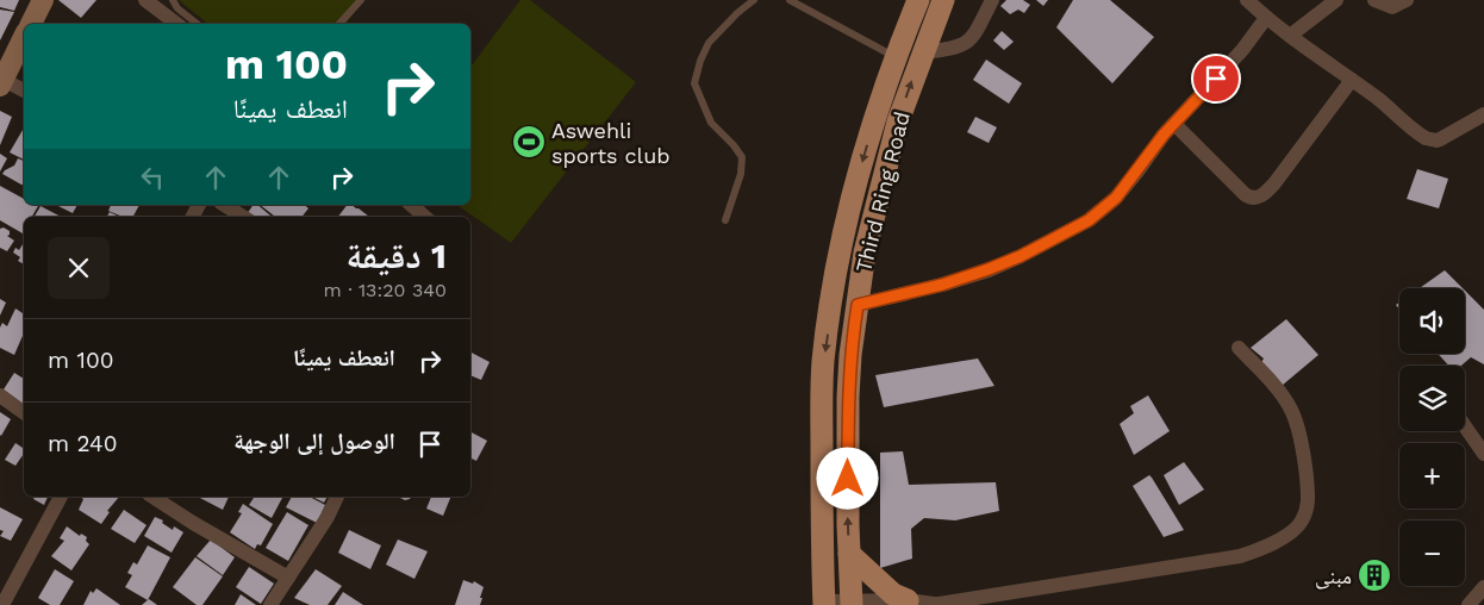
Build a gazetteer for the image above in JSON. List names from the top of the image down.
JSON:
{
  "streets": {
    "main road": ["Third Ring Road"]
  },
  "places": {
    "sports": ["Aswehli sports club"],
    "building": ["مبنى"]
  },
  "page": {
    "turn": ["100 m", "انعطف يمينًا"],
    "heading": ["1 دقيقة", "340 m · 13:20"],
    "map_buttons": ["+", "−"],
    "list": [
      {
        "name": "انعطف يمينًا",
        "value": "100 m"
      },
      {
        "name": "الوصول إلى الوجهة",
        "value": "240 m"
      }
    ]
  }
}
